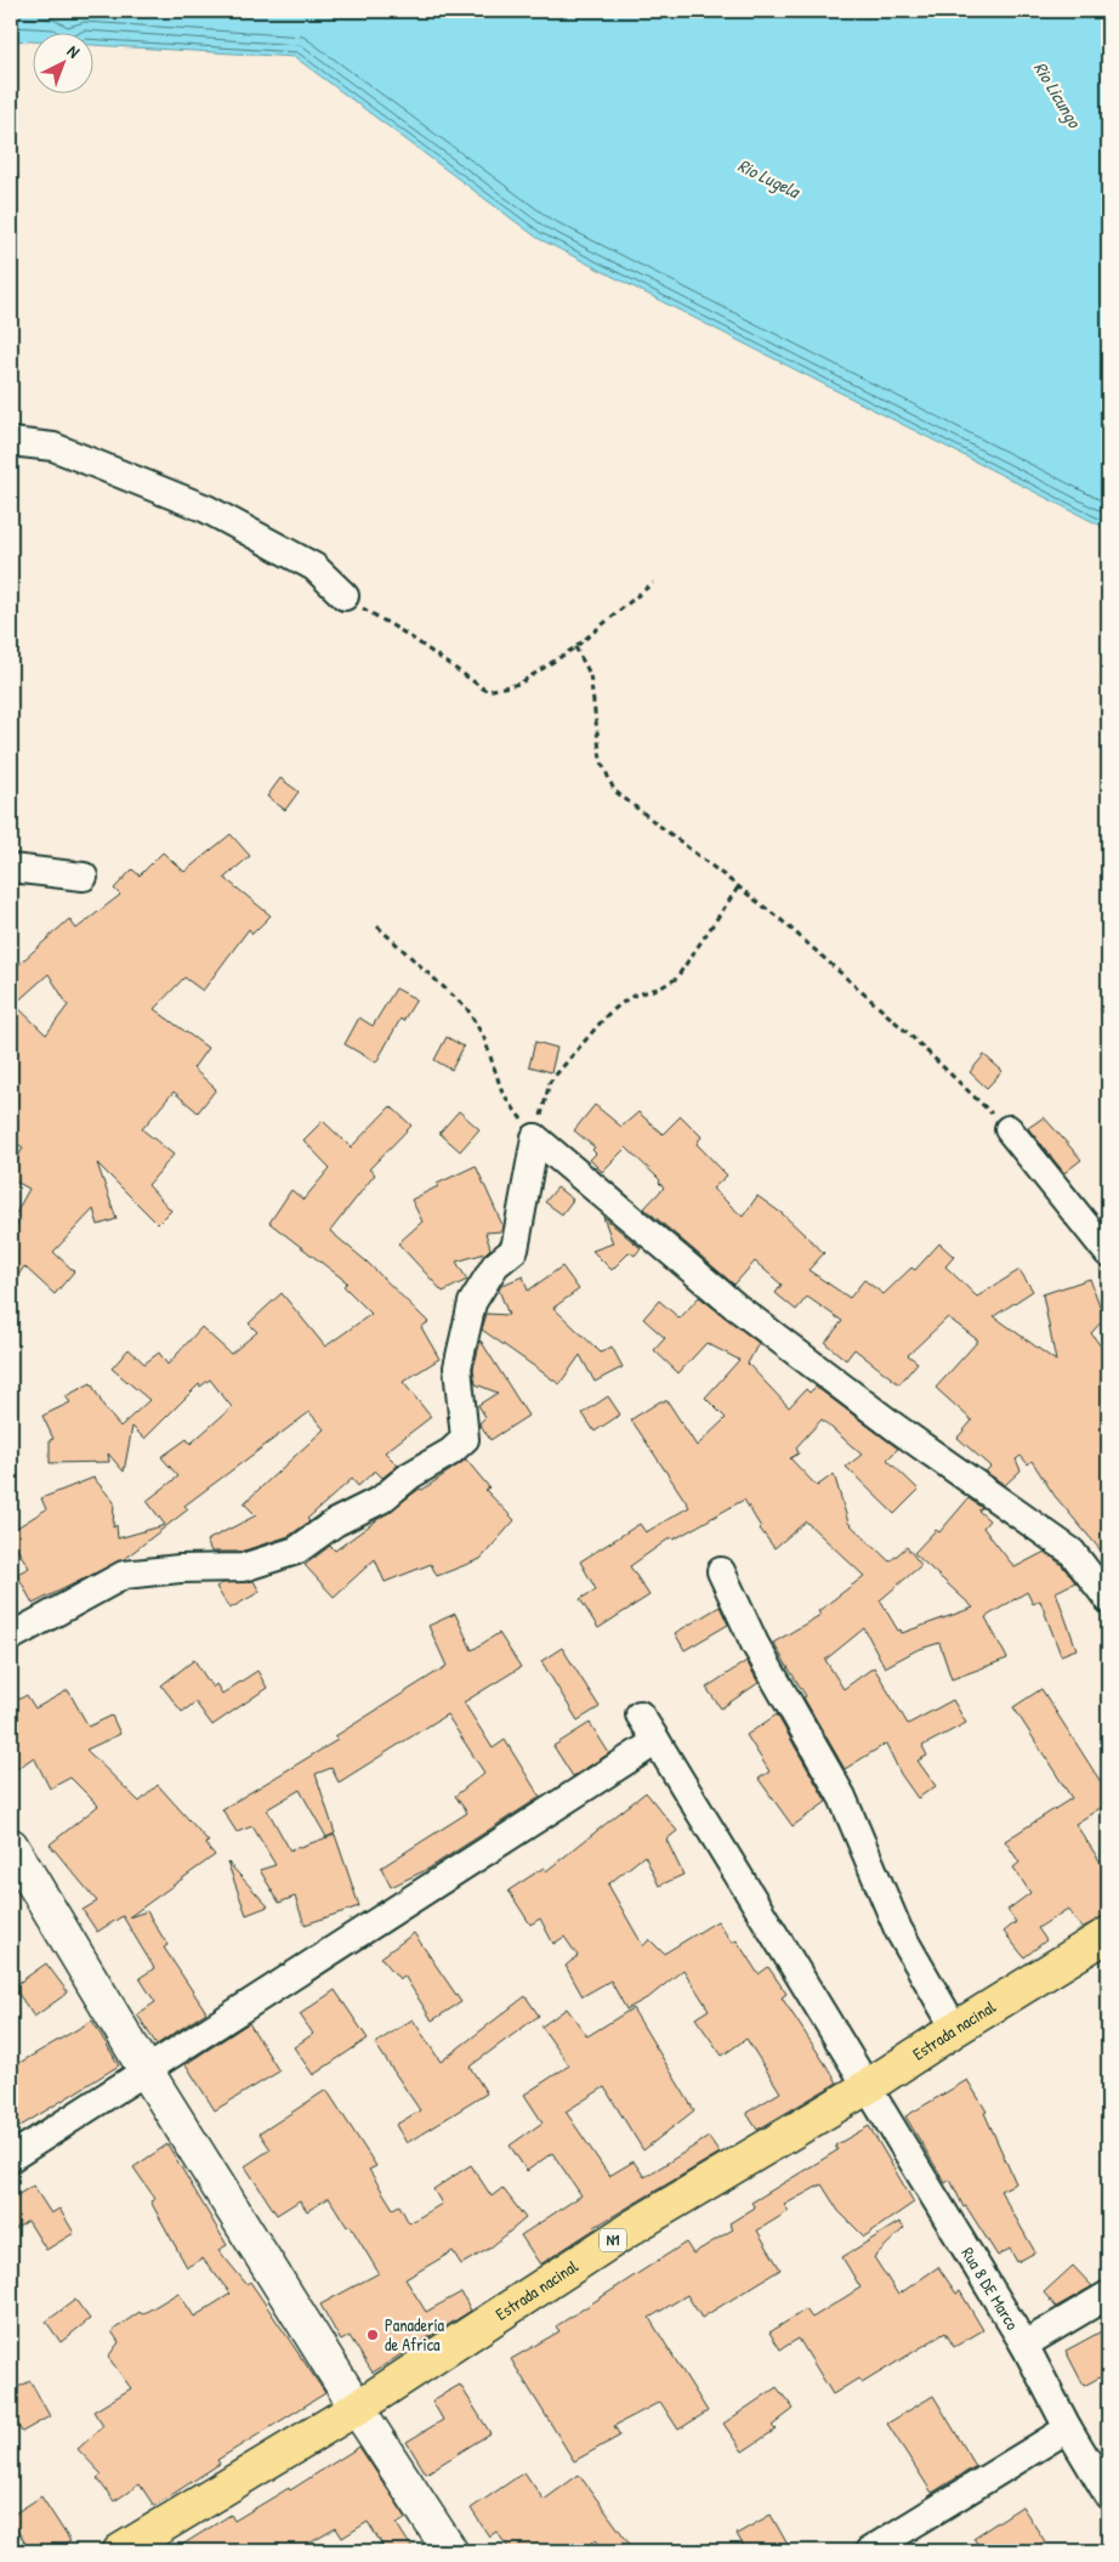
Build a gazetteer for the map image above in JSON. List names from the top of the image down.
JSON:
{
  "streets": {
    "highway": ["Estrada nacinal", "N1"],
    "street": ["Rua 8 DE Marco"]
  },
  "crossings": [
    ["Estrada nacinal", "Rua 8 DE Marco"]
  ],
  "water": ["Rio Licungo", "Rio Lugela"],
  "places": ["Panadería de Africa"],
  "north": "top right"
}
